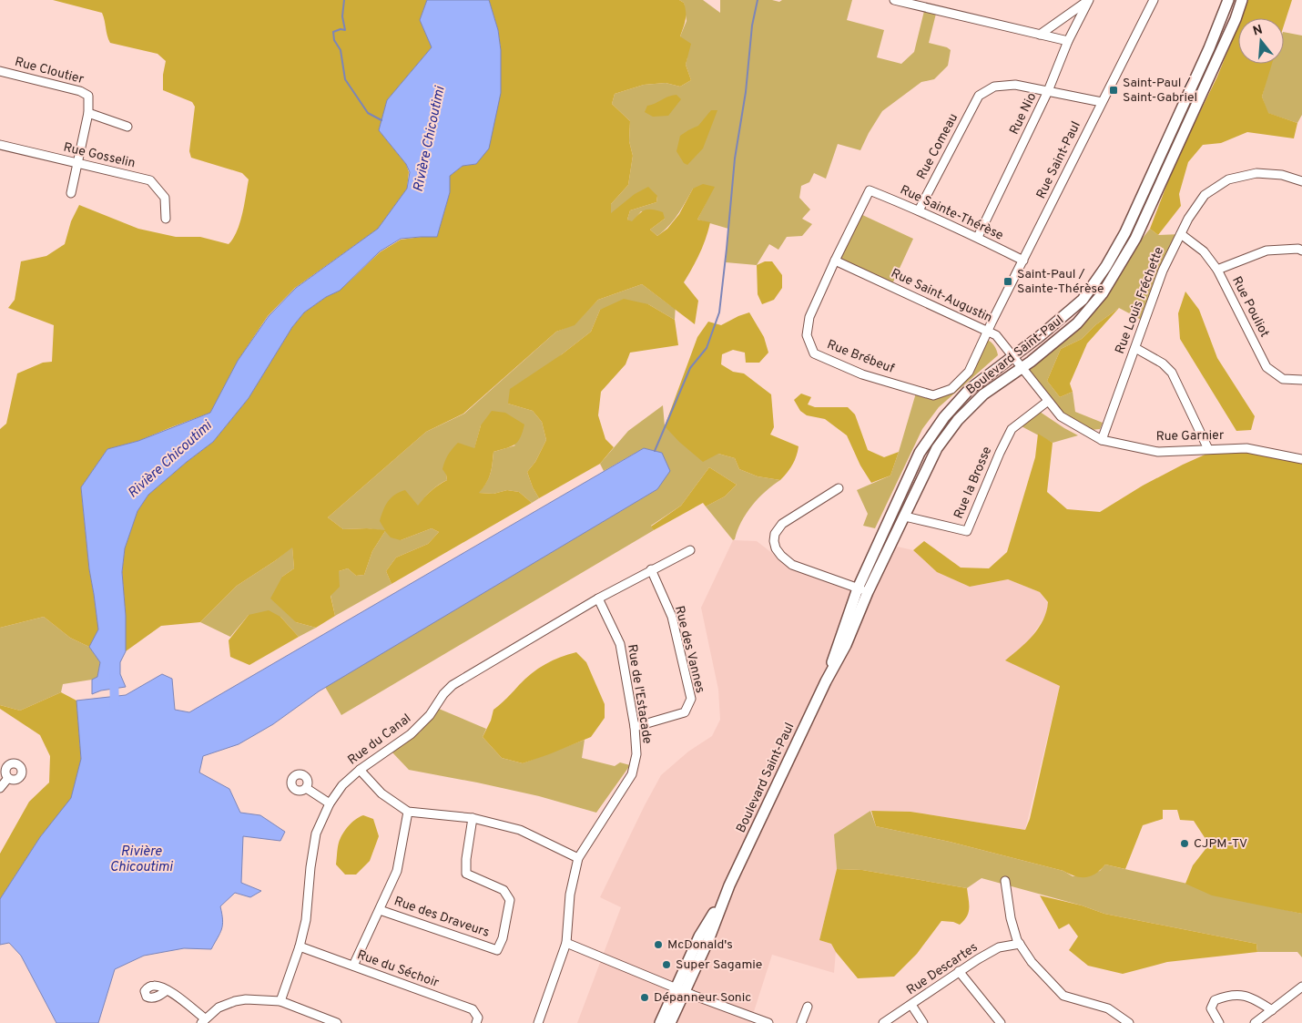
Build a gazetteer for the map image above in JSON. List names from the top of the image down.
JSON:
{
  "streets": {
    "main road": ["Boulevard Saint-Paul"],
    "street": [
      "Rue Cloutier",
      "Rue Nio",
      "Rue Comeau",
      "Rue Gosselin",
      "Rue Saint-Paul",
      "Rue Sainte-Thérèse",
      "Rue Saint-Augustin",
      "Rue Louis Fréchette",
      "Rue Pouliot",
      "Rue Brébeuf",
      "Rue Garnier",
      "Rue la Brosse",
      "Rue des Vannes",
      "Rue de l'Estacade",
      "Rue du Canal",
      "Rue des Draveurs",
      "Rue du Séchoir",
      "Rue Descartes"
    ]
  },
  "crossings": [
    ["Rue Nio", "Rue Comeau"],
    ["Rue Nio", "Rue Sainte-Thérèse"],
    ["Rue Comeau", "Rue Sainte-Thérèse"],
    ["Rue Saint-Paul", "Rue Sainte-Thérèse"],
    ["Rue Saint-Paul", "Rue Saint-Augustin"],
    ["Rue Saint-Paul", "Rue Brébeuf"],
    ["Rue Sainte-Thérèse", "Rue Brébeuf"],
    ["Rue Saint-Augustin", "Boulevard Saint-Paul"],
    ["Rue Saint-Augustin", "Rue Brébeuf"],
    ["Rue Saint-Augustin", "Rue Garnier"],
    ["Rue Louis Fréchette", "Rue Pouliot"],
    ["Rue Louis Fréchette", "Rue Garnier"],
    ["Boulevard Saint-Paul", "Rue Garnier"],
    ["Boulevard Saint-Paul", "Rue la Brosse"],
    ["Rue Garnier", "Rue la Brosse"],
    ["Rue des Vannes", "Rue de l'Estacade"],
    ["Rue des Vannes", "Rue du Canal"],
    ["Rue de l'Estacade", "Rue du Canal"],
    ["Rue du Canal", "Rue du Séchoir"]
  ],
  "water": ["Rivière Chicoutimi"],
  "places": {
    "transit": ["Saint-Paul / Saint-Gabriel", "Saint-Paul / Sainte-Thérèse"],
    "other": [
      "CJPM-TV",
      "McDonald's",
      "Super Sagamie",
      "Dépanneur Sonic"
    ]
  },
  "north": "top"
}
